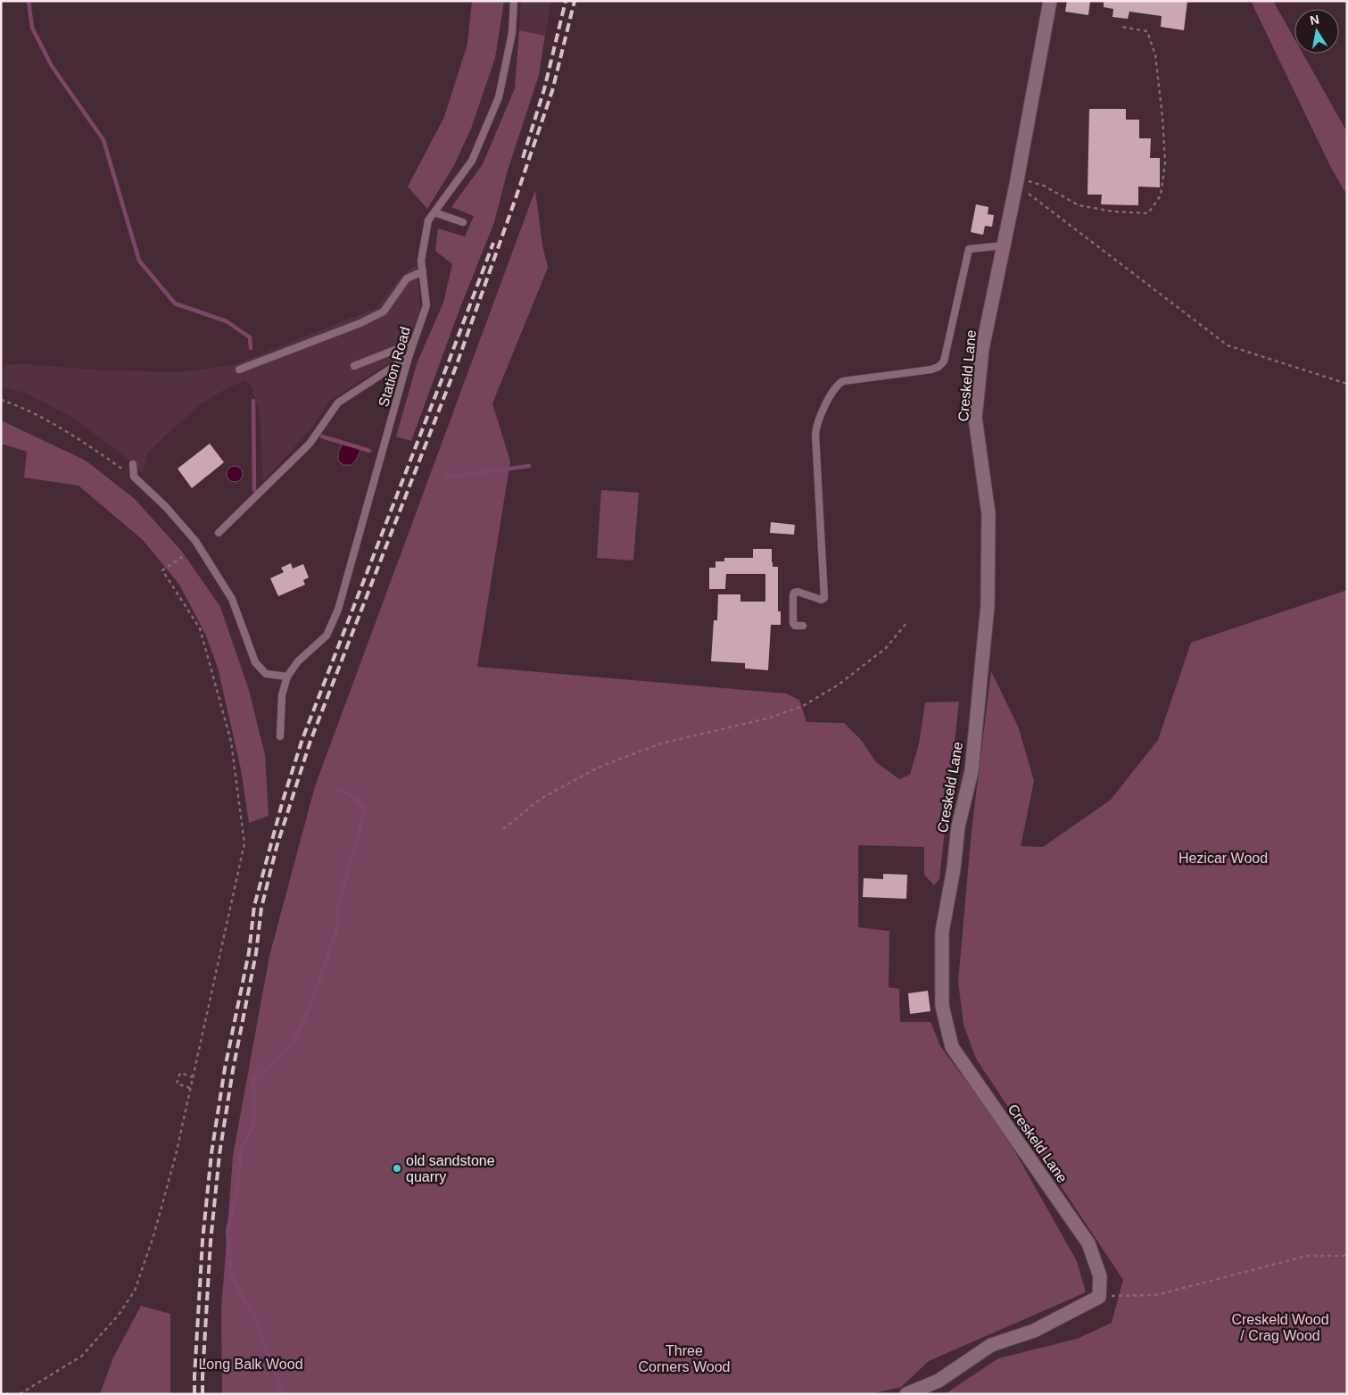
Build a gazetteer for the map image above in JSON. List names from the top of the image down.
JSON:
{
  "streets": {
    "street": ["Creskeld Lane"],
    "lane": ["Station Road"]
  },
  "parks": [
    "Hezicar Wood",
    "Creskeld Wood / Crag Wood",
    "Three Corners Wood",
    "Long Balk Wood"
  ],
  "places": ["old sandstone quarry"],
  "north": "top"
}
